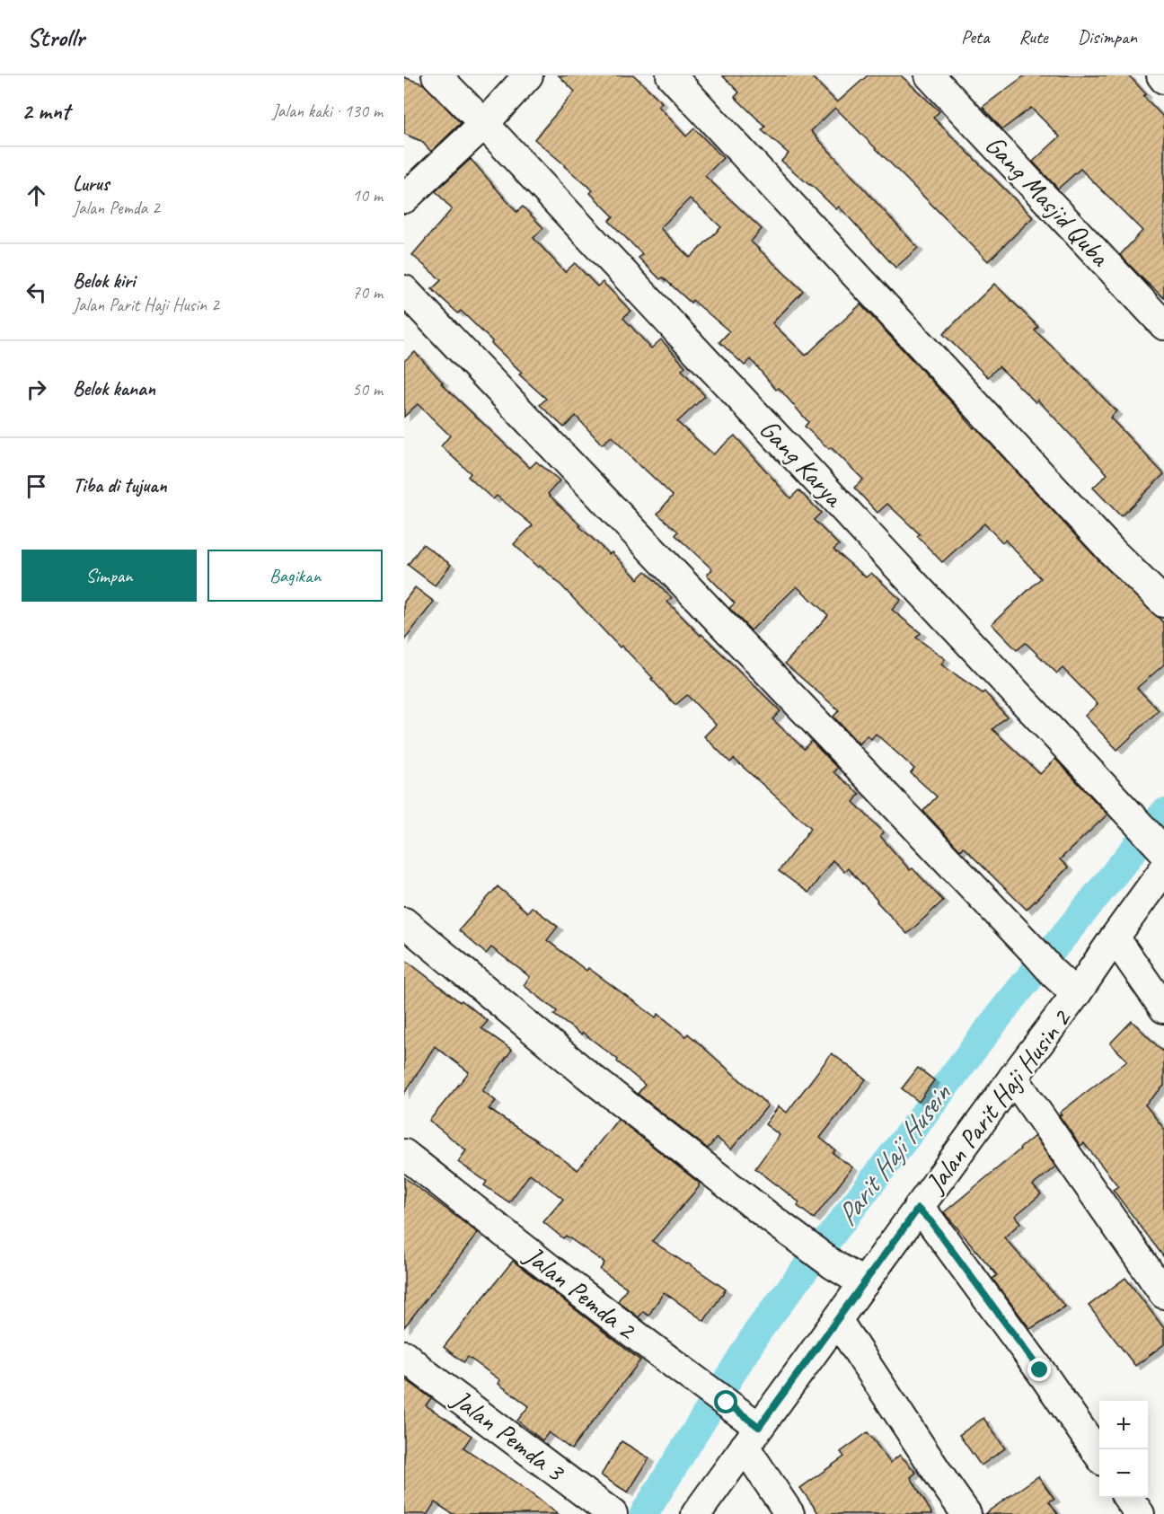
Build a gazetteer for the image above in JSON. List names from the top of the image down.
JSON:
{
  "streets": {
    "street": [
      "Gang Masjid Quba",
      "Gang Karya",
      "Jalan Parit Haji Husin 2",
      "Jalan Pemda 2",
      "Jalan Pemda 3"
    ]
  },
  "crossings": [
    ["Jalan Parit Haji Husin 2", "Jalan Pemda 2"]
  ],
  "water": ["Parit Haji Husein"],
  "page": {
    "header": "Strollr",
    "nav": ["Peta", "Rute", "Disimpan"],
    "heading": ["2 mnt", "Jalan kaki · 130 m"],
    "list": [
      ["Lurus", "Jalan Pemda 2", "10 m"],
      ["Belok kiri", "Jalan Parit Haji Husin 2", "70 m"],
      ["Belok kanan", "50 m"],
      "Tiba di tujuan"
    ],
    "buttons": ["Simpan", "Bagikan"],
    "map_buttons": ["+", "−"]
  }
}
